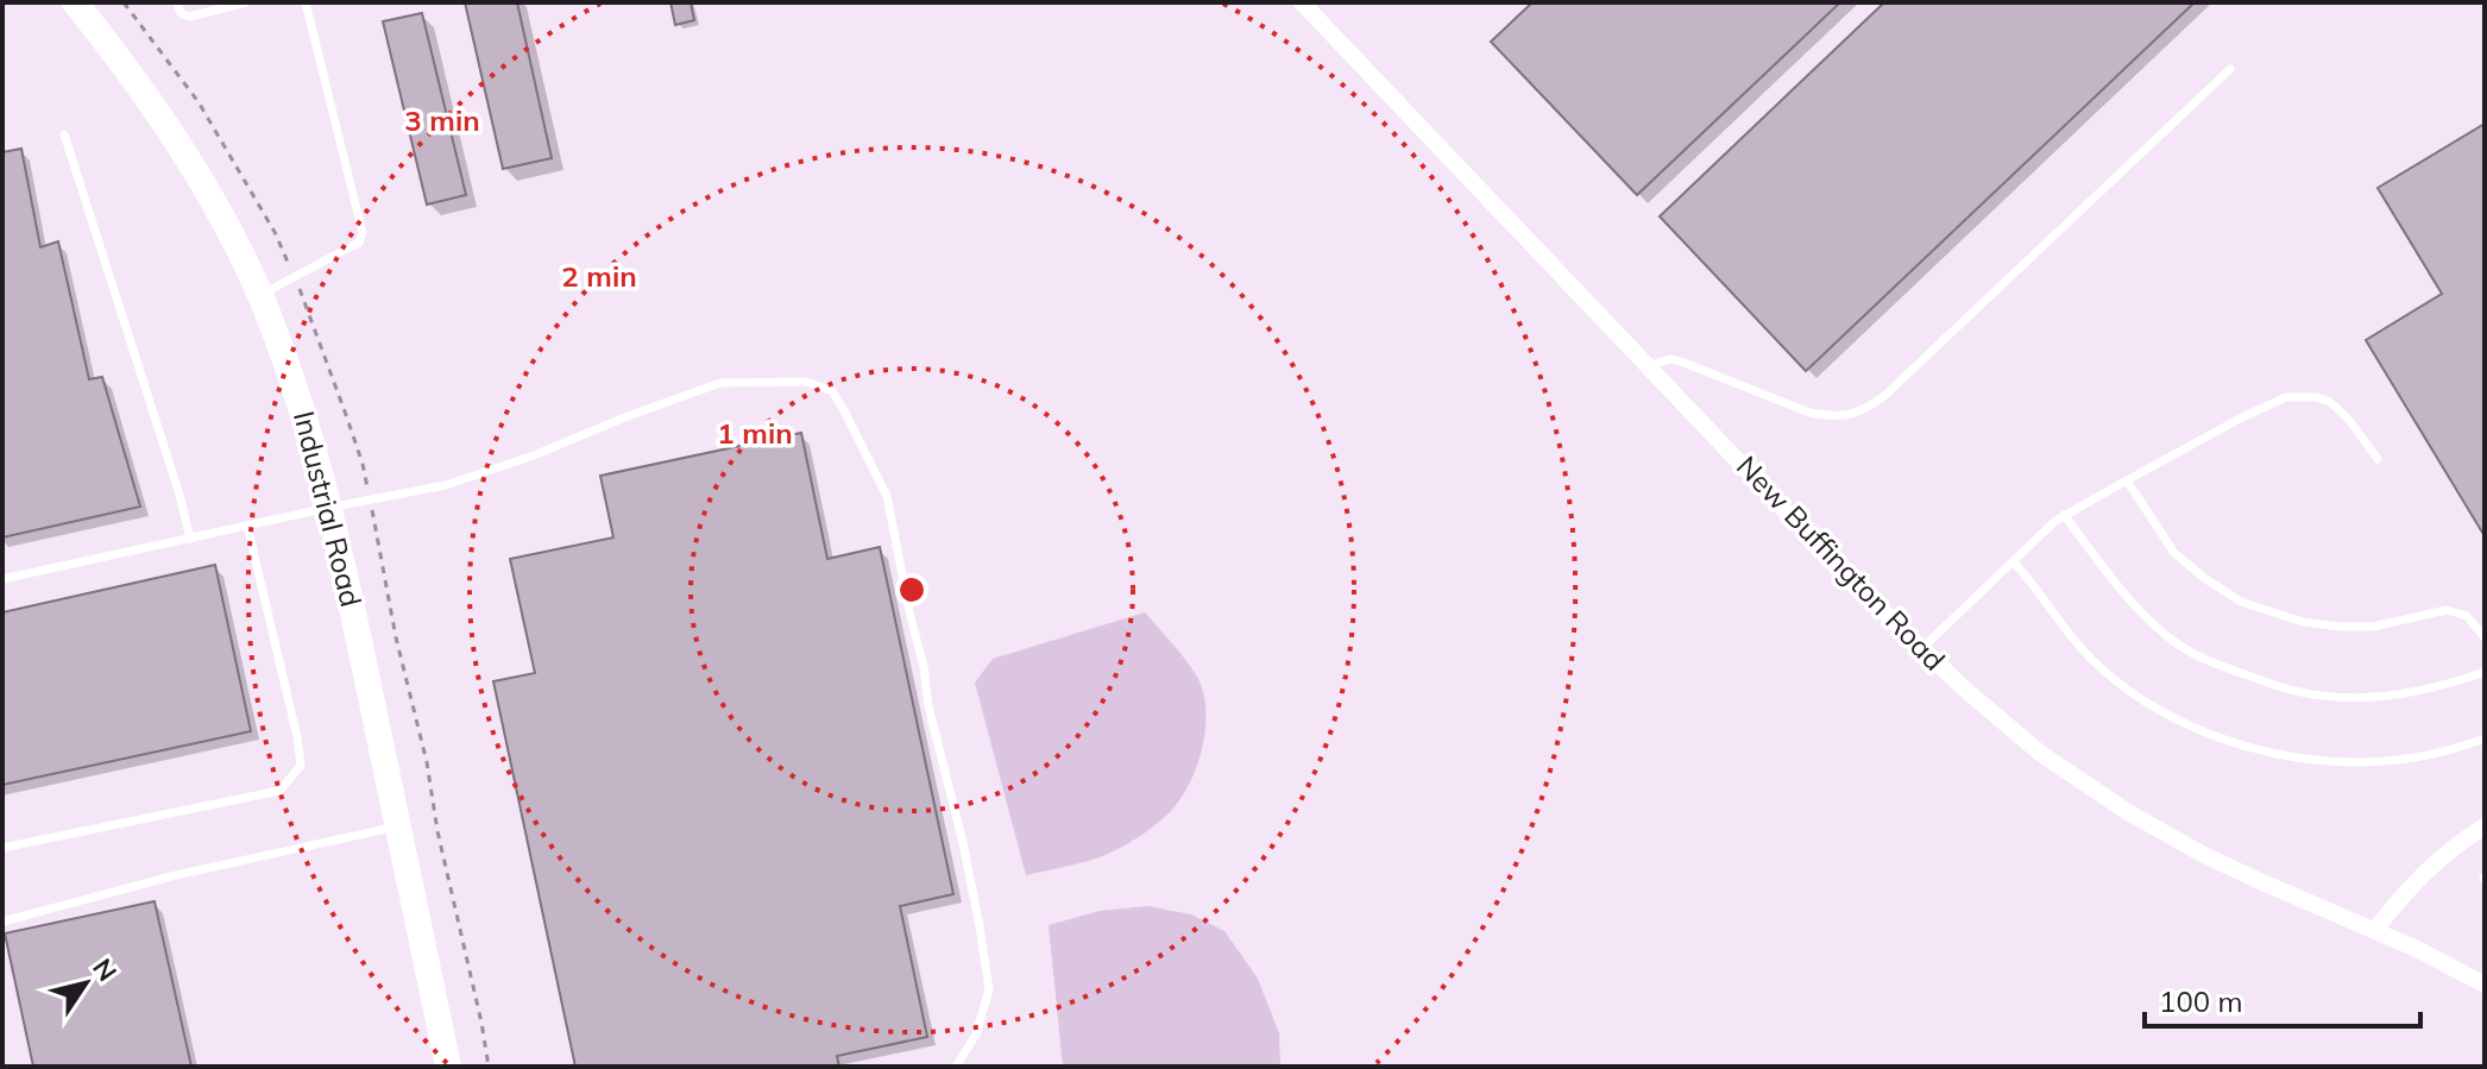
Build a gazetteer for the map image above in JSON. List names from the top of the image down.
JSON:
{
  "streets": {
    "main road": ["Industrial Road"],
    "street": ["New Buffington Road"]
  },
  "scale_bar": "100 m",
  "north": "top right",
  "rings": ["3 min", "2 min", "1 min"]
}
